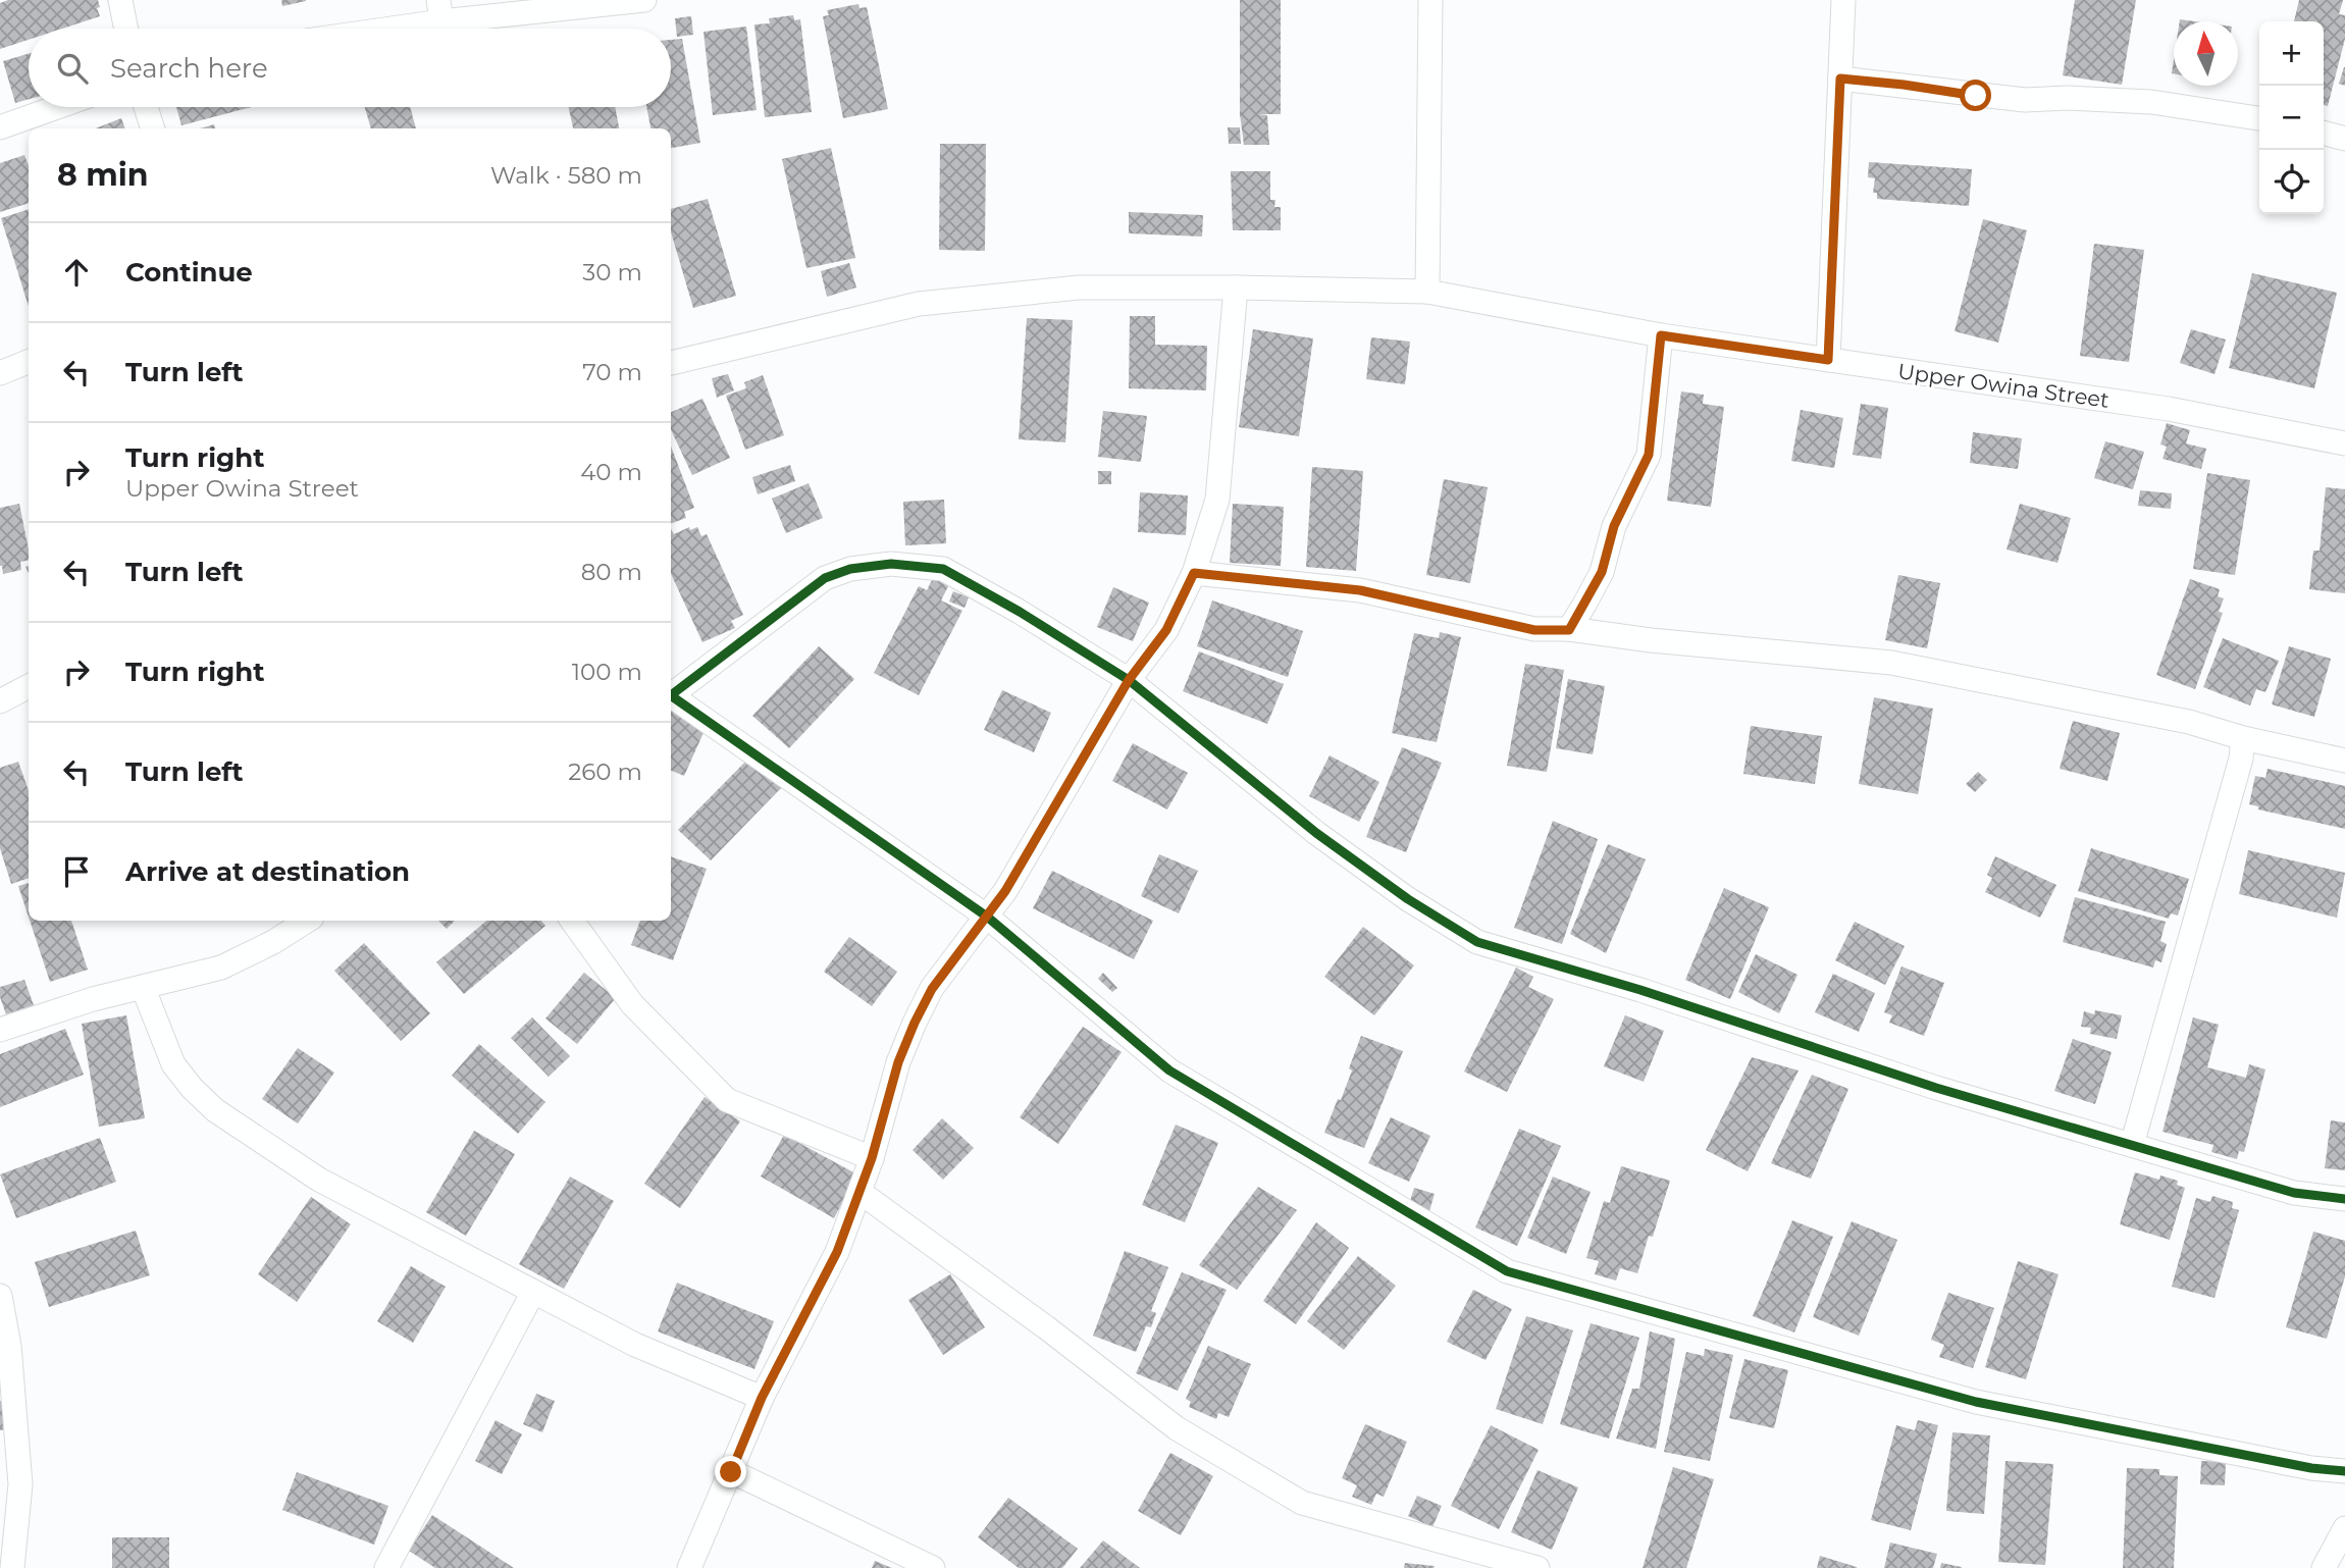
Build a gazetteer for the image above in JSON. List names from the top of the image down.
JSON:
{
  "streets": {
    "street": ["Upper Owina Street"]
  },
  "north": "top",
  "page": {
    "map_buttons": ["+", "−"],
    "search": "Search here",
    "heading": ["8 min", "Walk · 580 m"],
    "list": [
      ["Continue", "30 m"],
      ["Turn left", "70 m"],
      ["Turn right", "Upper Owina Street", "40 m"],
      ["Turn left", "80 m"],
      ["Turn right", "100 m"],
      ["Turn left", "260 m"],
      "Arrive at destination"
    ]
  }
}
